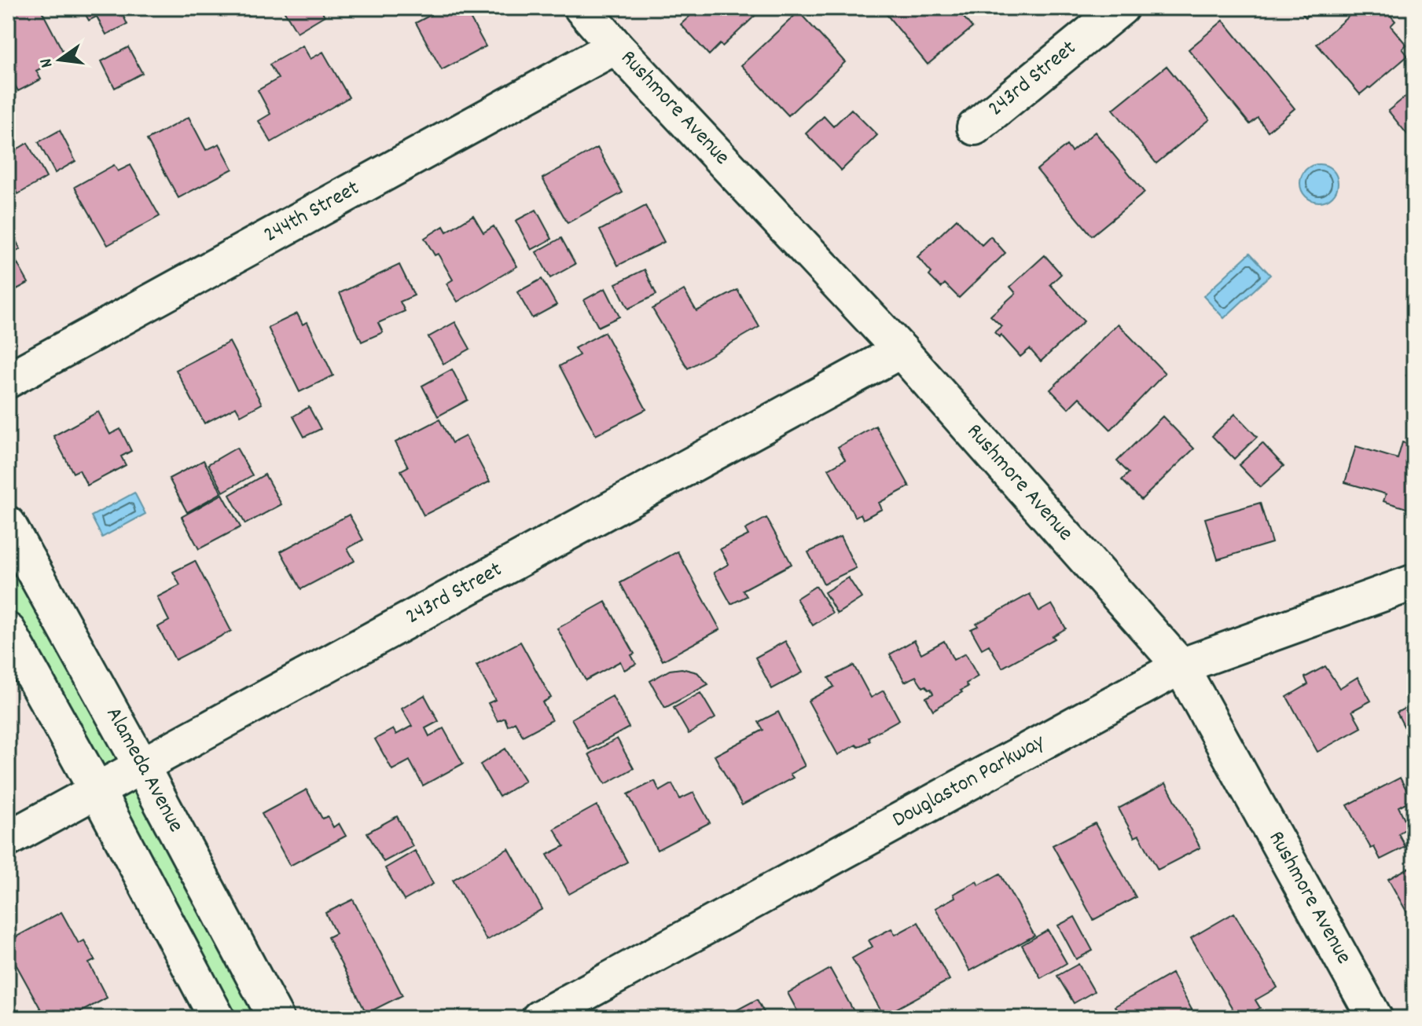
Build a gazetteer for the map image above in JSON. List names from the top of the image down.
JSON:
{
  "streets": {
    "street": [
      "243rd Street",
      "Rushmore Avenue",
      "244th Street",
      "Alameda Avenue",
      "Douglaston Parkway"
    ]
  },
  "crossings": [
    ["243rd Street", "Rushmore Avenue"],
    ["243rd Street", "Alameda Avenue"],
    ["Rushmore Avenue", "244th Street"],
    ["Rushmore Avenue", "Douglaston Parkway"]
  ],
  "north": "left"
}
